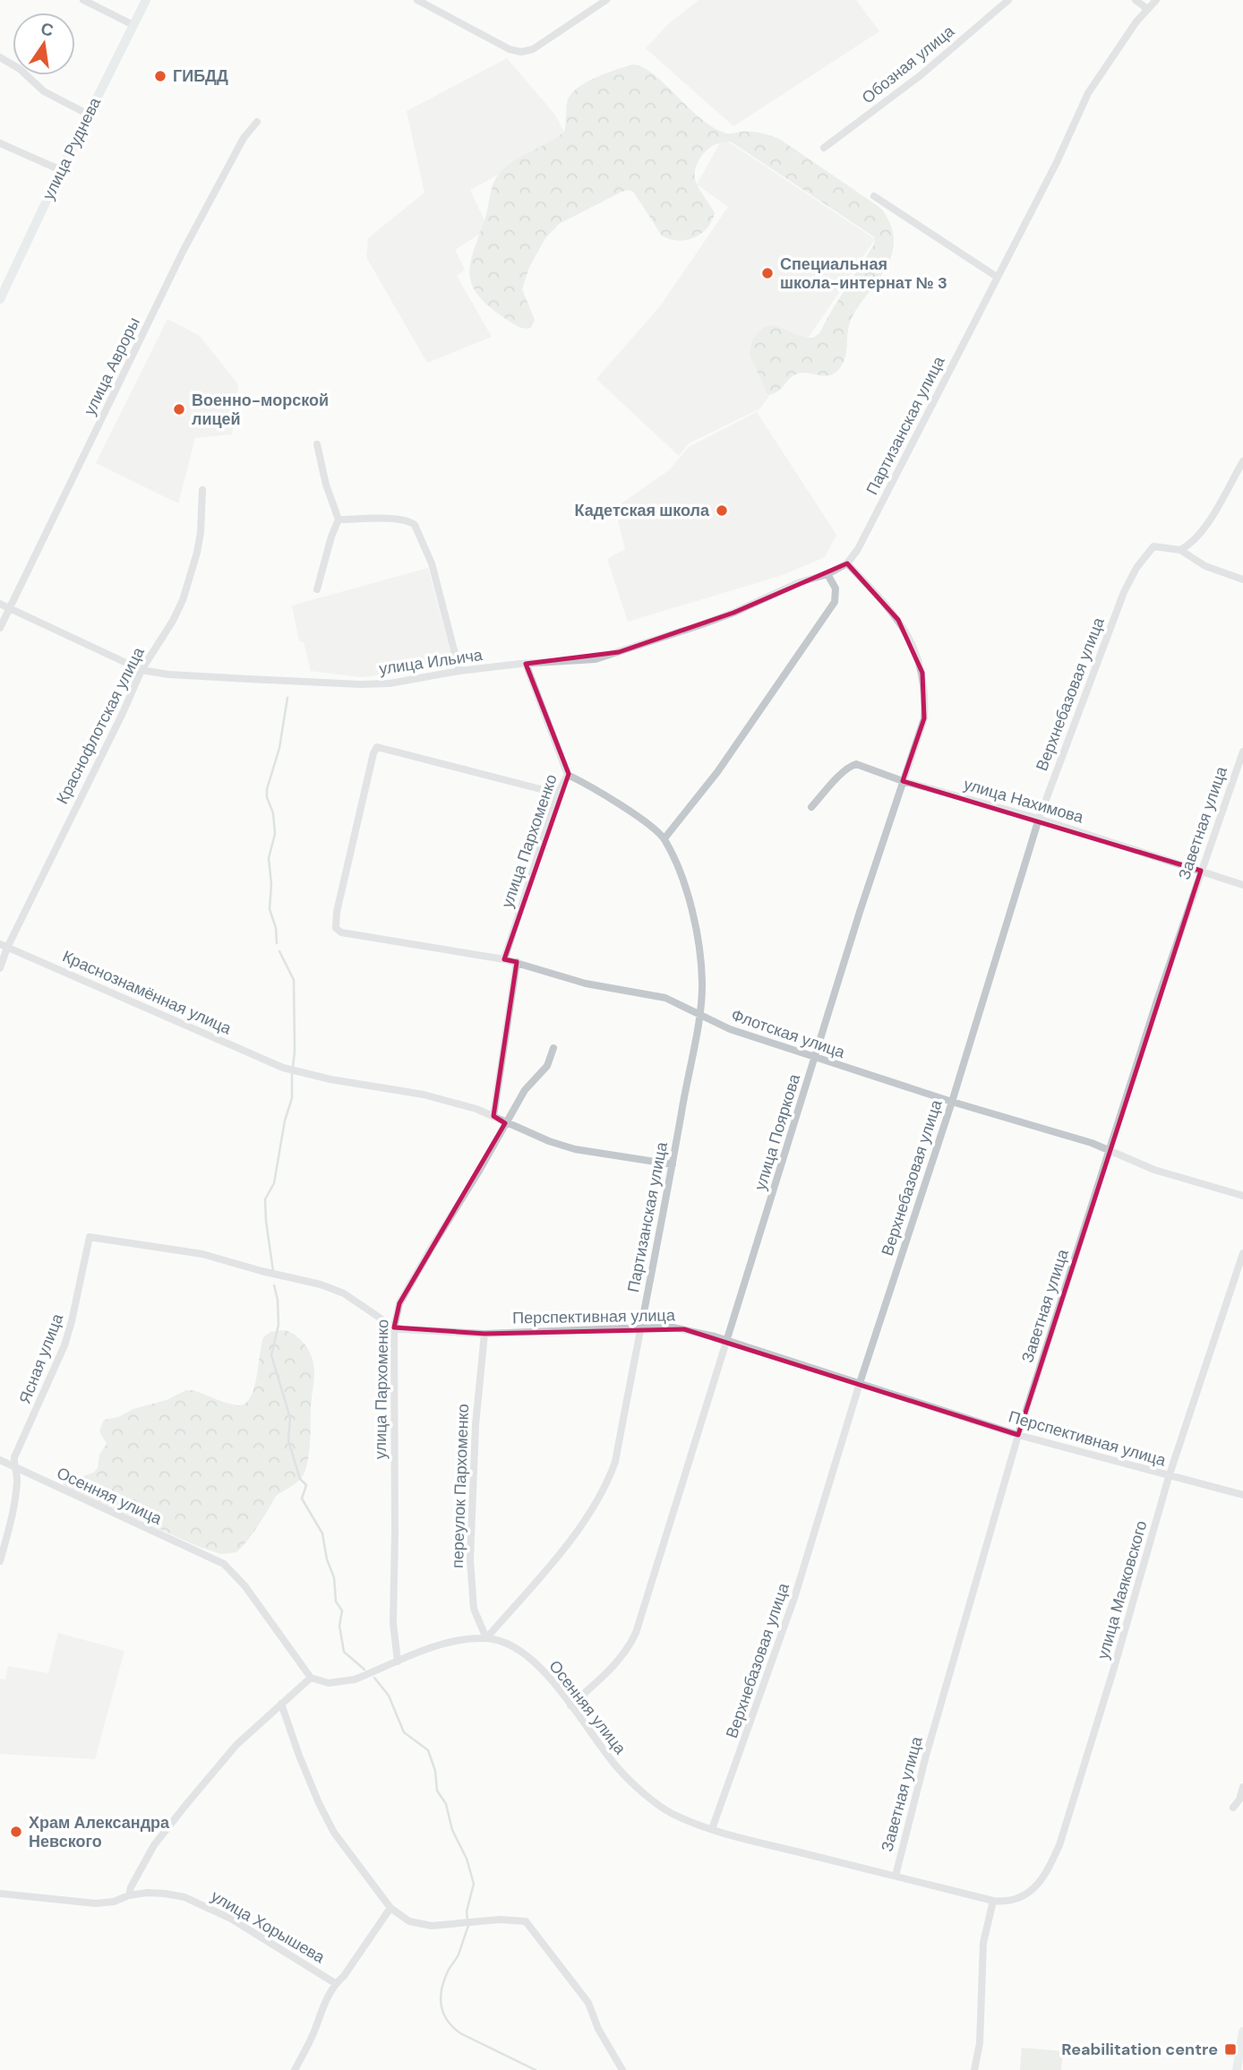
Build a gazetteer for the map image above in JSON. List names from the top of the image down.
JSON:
{
  "streets": {
    "main road": ["улица Руднева"],
    "street": [
      "Обозная улица",
      "улица Авроры",
      "Партизанская улица",
      "улица Ильича",
      "Верхнебазовая улица",
      "Краснофлотская улица",
      "улица Нахимова",
      "Заветная улица",
      "улица Пархоменко",
      "Краснознамённая улица",
      "Флотская улица",
      "улица Пояркова",
      "Перспективная улица",
      "Ясная улица",
      "переулок Пархоменко",
      "Осенняя улица",
      "улица Маяковского",
      "улица Хорышева"
    ]
  },
  "crossings": [
    ["улица Авроры", "улица Ильича"],
    ["Партизанская улица", "улица Ильича"],
    ["Партизанская улица", "Флотская улица"],
    ["Партизанская улица", "улица Пояркова"],
    ["Партизанская улица", "Перспективная улица"],
    ["Партизанская улица", "переулок Пархоменко"],
    ["Партизанская улица", "Осенняя улица"],
    ["улица Ильича", "Краснофлотская улица"],
    ["улица Ильича", "улица Пархоменко"],
    ["Верхнебазовая улица", "улица Нахимова"],
    ["Верхнебазовая улица", "Флотская улица"],
    ["Верхнебазовая улица", "Перспективная улица"],
    ["Верхнебазовая улица", "Осенняя улица"],
    ["Краснофлотская улица", "Краснознамённая улица"],
    ["улица Нахимова", "Заветная улица"],
    ["улица Нахимова", "улица Пояркова"],
    ["Заветная улица", "Флотская улица"],
    ["Заветная улица", "Перспективная улица"],
    ["Заветная улица", "Осенняя улица"],
    ["улица Пархоменко", "Флотская улица"],
    ["улица Пархоменко", "Перспективная улица"],
    ["улица Пархоменко", "Осенняя улица"],
    ["Флотская улица", "улица Пояркова"],
    ["улица Пояркова", "Перспективная улица"],
    ["улица Пояркова", "Осенняя улица"],
    ["Перспективная улица", "Ясная улица"],
    ["Перспективная улица", "переулок Пархоменко"],
    ["Перспективная улица", "улица Маяковского"],
    ["Ясная улица", "Осенняя улица"],
    ["переулок Пархоменко", "Осенняя улица"],
    ["Осенняя улица", "улица Маяковского"]
  ],
  "places": {
    "other": [
      "ГИБДД",
      "Специальная школа-интернат № 3",
      "Военно-морской лицей",
      "Кадетская школа",
      "Храм Александра Невского"
    ],
    "transit": ["Reabilitation centre"]
  },
  "north": "top"
}
